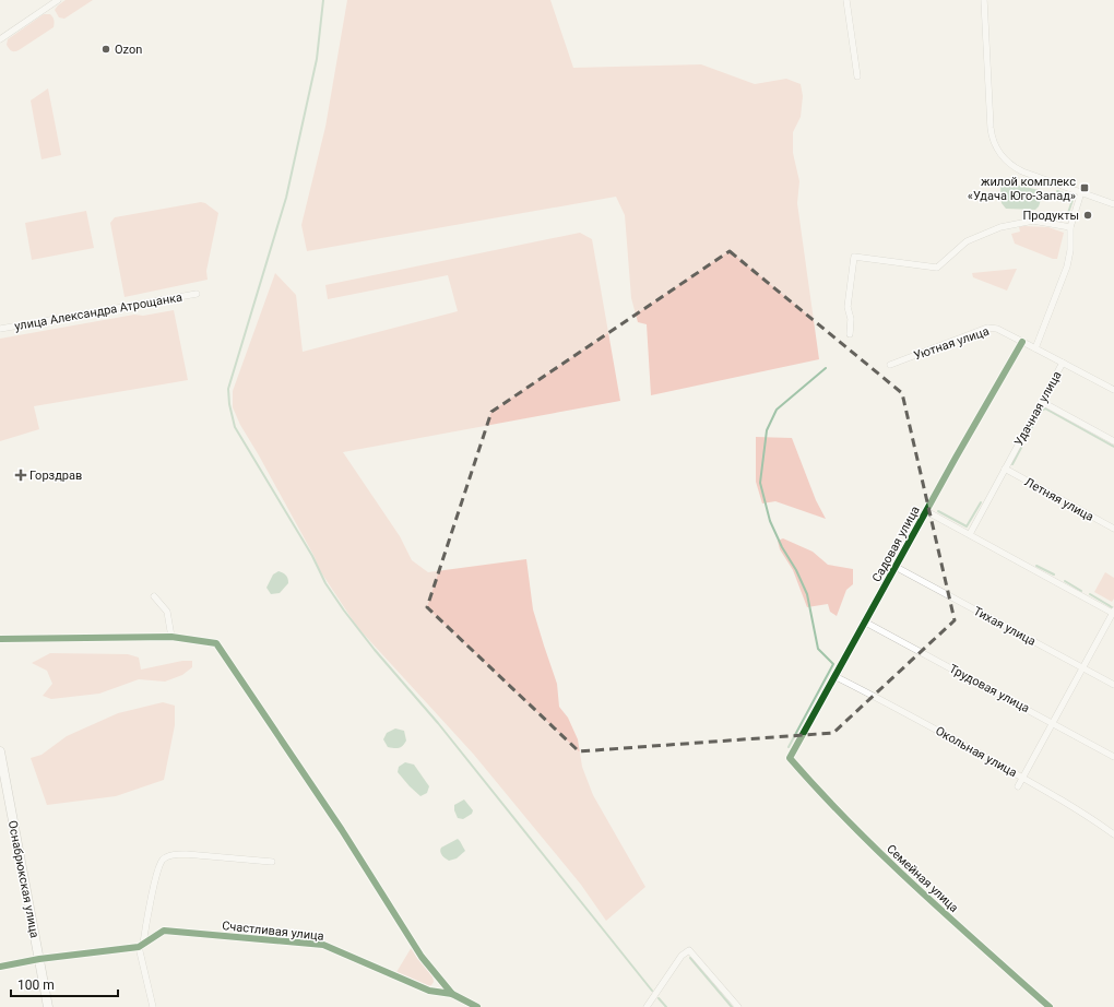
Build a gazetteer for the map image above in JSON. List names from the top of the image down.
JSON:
{
  "streets": {
    "street": [
      "улица Александра Атрощанка",
      "Уютная улица",
      "Удачная улица",
      "Летняя улица",
      "Садовая улица",
      "Тихая улица",
      "Трудовая улица",
      "Окольная улица",
      "Семейная улица",
      "Оснабрюкская улица",
      "Счастливая улица"
    ]
  },
  "crossings": [
    ["Уютная улица", "Удачная улица"],
    ["Уютная улица", "Садовая улица"],
    ["Удачная улица", "Летняя улица"],
    ["Удачная улица", "Садовая улица"],
    ["Садовая улица", "Тихая улица"],
    ["Садовая улица", "Трудовая улица"],
    ["Садовая улица", "Окольная улица"],
    ["Садовая улица", "Семейная улица"]
  ],
  "places": {
    "other": ["Ozon", "Продукты"],
    "transit": ["жилой комплекс «Удача Юго-Запад»"],
    "health": ["Горздрав"]
  },
  "scale_bar": "100 m"
}
